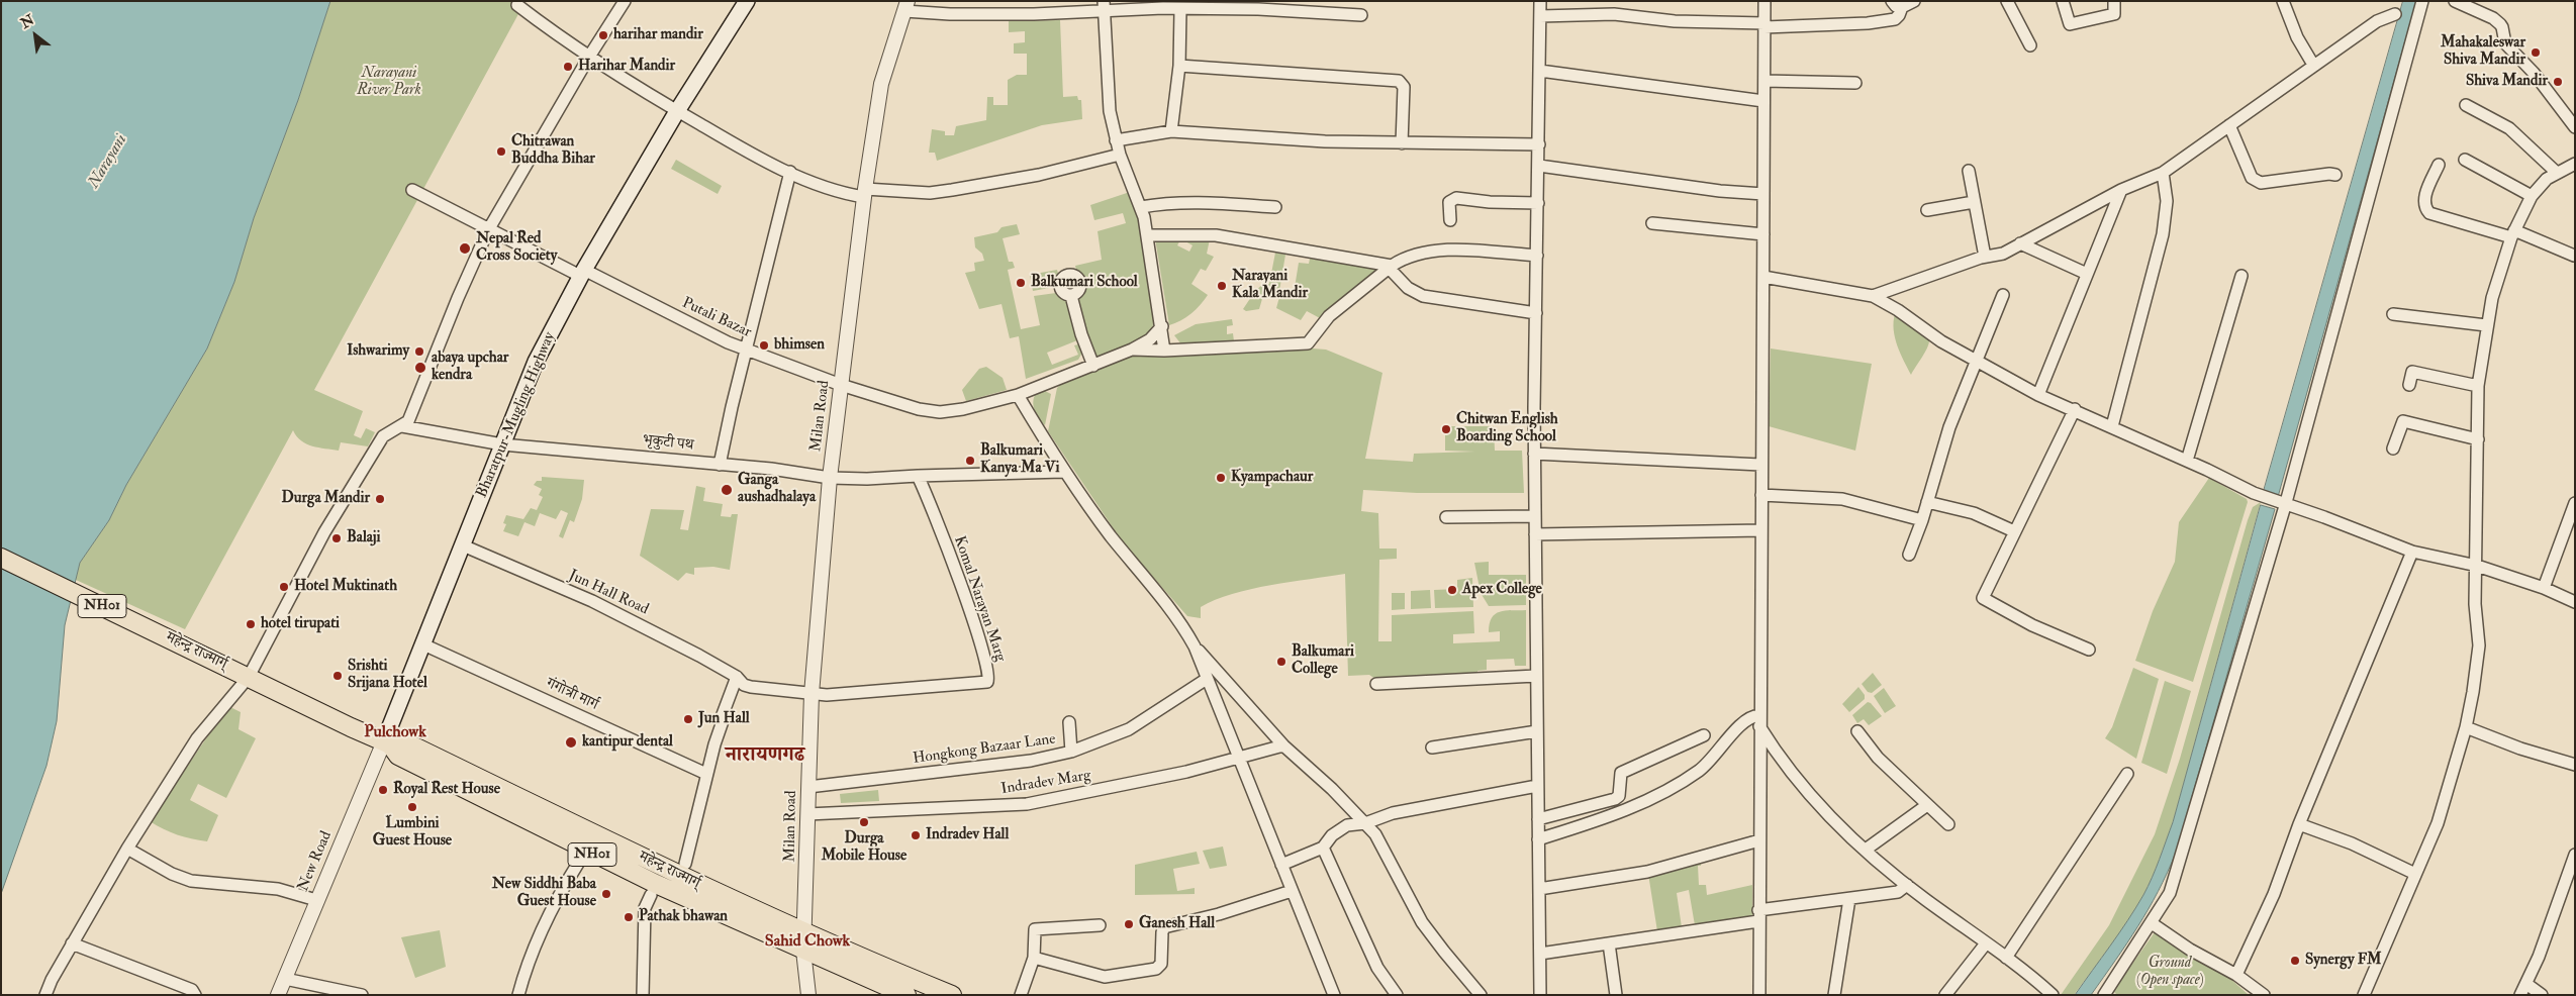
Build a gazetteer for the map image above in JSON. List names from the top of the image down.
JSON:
{
  "streets": {
    "highway": ["NH01", "महेन्द्र राज्मार्ग्"],
    "main road": ["Bharatpur-Mugling Highway"],
    "street": [
      "Putali Bazar",
      "Milan Road",
      "भृकुटी पथ",
      "Jun Hall Road",
      "Komal Narayan Marg",
      "गंगोत्री मार्ग",
      "Hongkong Bazaar Lane",
      "Indradev Marg",
      "New Road"
    ]
  },
  "crossings": [
    ["Putali Bazar", "Bharatpur-Mugling Highway"],
    ["Putali Bazar", "Milan Road"],
    ["Bharatpur-Mugling Highway", "भृकुटी पथ"],
    ["Bharatpur-Mugling Highway", "Jun Hall Road"],
    ["Bharatpur-Mugling Highway", "महेन्द्र राज्मार्ग्"],
    ["Bharatpur-Mugling Highway", "गंगोत्री मार्ग"],
    ["Bharatpur-Mugling Highway", "New Road"],
    ["Milan Road", "भृकुटी पथ"],
    ["Milan Road", "Jun Hall Road"],
    ["Milan Road", "Komal Narayan Marg"],
    ["Milan Road", "महेन्द्र राज्मार्ग्"],
    ["Milan Road", "Hongkong Bazaar Lane"],
    ["Milan Road", "Indradev Marg"],
    ["भृकुटी पथ", "Komal Narayan Marg"],
    ["Jun Hall Road", "Komal Narayan Marg"],
    ["महेन्द्र राज्मार्ग्", "New Road"]
  ],
  "districts": ["Pulchowk", "नारायणगढ", "Sahid Chowk"],
  "water": ["Narayani"],
  "parks": ["Narayani River Park", "Ground (Open space)"],
  "places": [
    "harihar mandir",
    "Mahakaleswar Shiva Mandir",
    "Harihar Mandir",
    "Shiva Mandir",
    "Chitrawan Buddha Bihar",
    "Nepal Red Cross Society",
    "Balkumari School",
    "Narayani Kala Mandir",
    "bhimsen",
    "Ishwarimy",
    "abaya upchar kendra",
    "Chitwan English Boarding School",
    "Balkumari Kanya Ma Vi",
    "Kyampachaur",
    "Ganga aushadhalaya",
    "Durga Mandir",
    "Balaji",
    "Hotel Muktinath",
    "Apex College",
    "hotel tirupati",
    "Balkumari College",
    "Srishti Srijana Hotel",
    "Jun Hall",
    "kantipur dental",
    "Royal Rest House",
    "Lumbini Guest House",
    "Durga Mobile House",
    "Indradev Hall",
    "New Siddhi Baba Guest House",
    "Pathak bhawan",
    "Ganesh Hall",
    "Synergy FM"
  ],
  "north": "top left"
}
